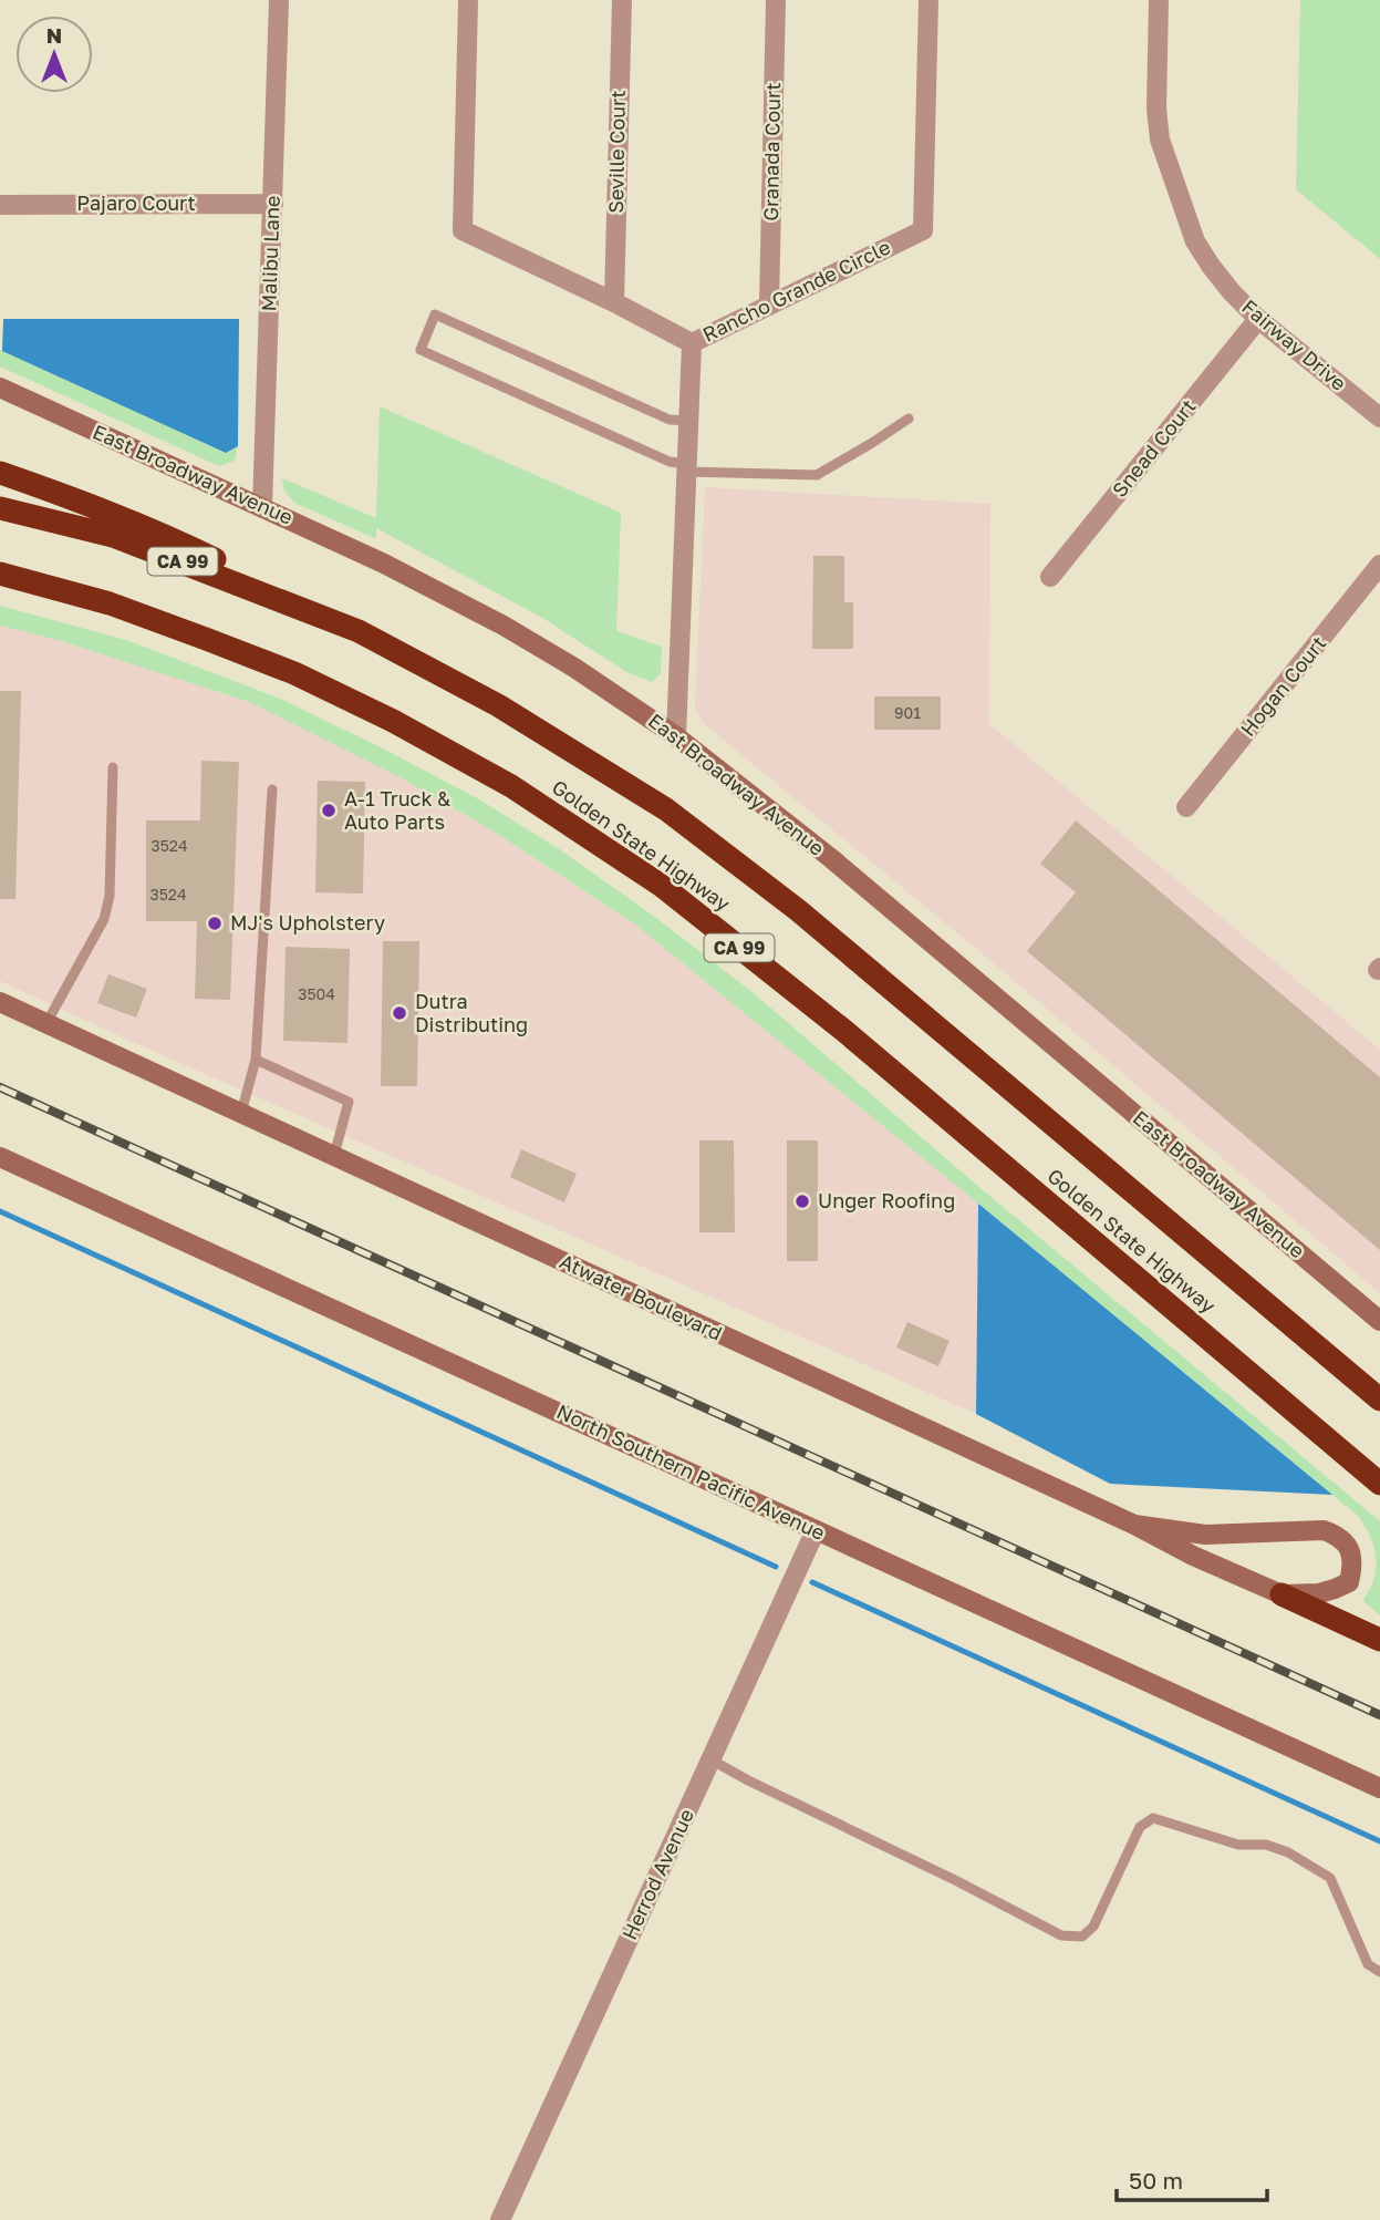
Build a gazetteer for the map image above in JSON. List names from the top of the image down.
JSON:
{
  "streets": {
    "highway": ["CA 99", "Golden State Highway"],
    "main road": ["East Broadway Avenue", "Atwater Boulevard", "North Southern Pacific Avenue"],
    "street": [
      "Seville Court",
      "Granada Court",
      "Pajaro Court",
      "Malibu Lane",
      "Rancho Grande Circle",
      "Fairway Drive",
      "Snead Court",
      "Hogan Court",
      "Herrod Avenue"
    ]
  },
  "crossings": [
    ["Seville Court", "Rancho Grande Circle"],
    ["Granada Court", "Rancho Grande Circle"],
    ["Pajaro Court", "Malibu Lane"],
    ["Malibu Lane", "East Broadway Avenue"],
    ["Fairway Drive", "Snead Court"],
    ["North Southern Pacific Avenue", "Herrod Avenue"]
  ],
  "places": [
    "A-1 Truck & Auto Parts",
    "MJ's Upholstery",
    "Dutra Distributing",
    "Unger Roofing"
  ],
  "house_numbers": [
    "901",
    "3524",
    "3524",
    "3504"
  ],
  "scale_bar": "50 m",
  "north": "top"
}
